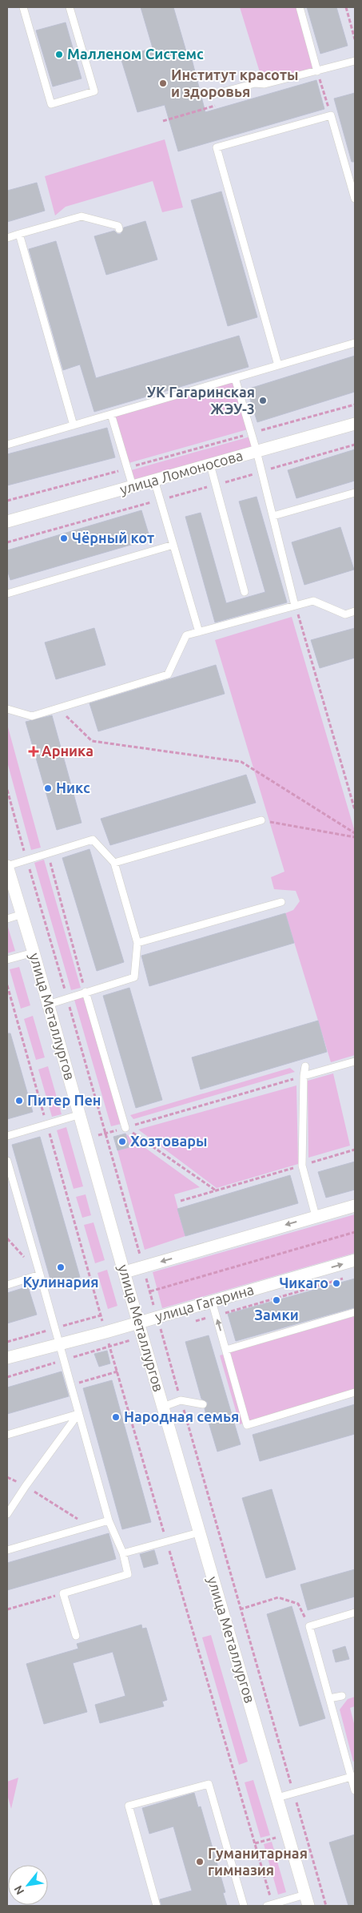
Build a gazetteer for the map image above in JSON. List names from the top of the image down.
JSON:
{
  "streets": {
    "street": ["улица Ломоносова", "улица Металлургов", "улица Гагарина"]
  },
  "crossings": [
    ["улица Металлургов", "улица Гагарина"]
  ],
  "places": {
    "other": [
      "Малленом Системс",
      "Институт красоты и здоровья",
      "УК Гагаринская ЖЭУ-3",
      "Чёрный кот",
      "Никс",
      "Питер Пен",
      "Хозтовары",
      "Кулинария",
      "Чикаго",
      "Замки",
      "Народная семья",
      "Гуманитарная гимназия"
    ],
    "health": ["Арника"]
  },
  "north": "bottom left"
}
